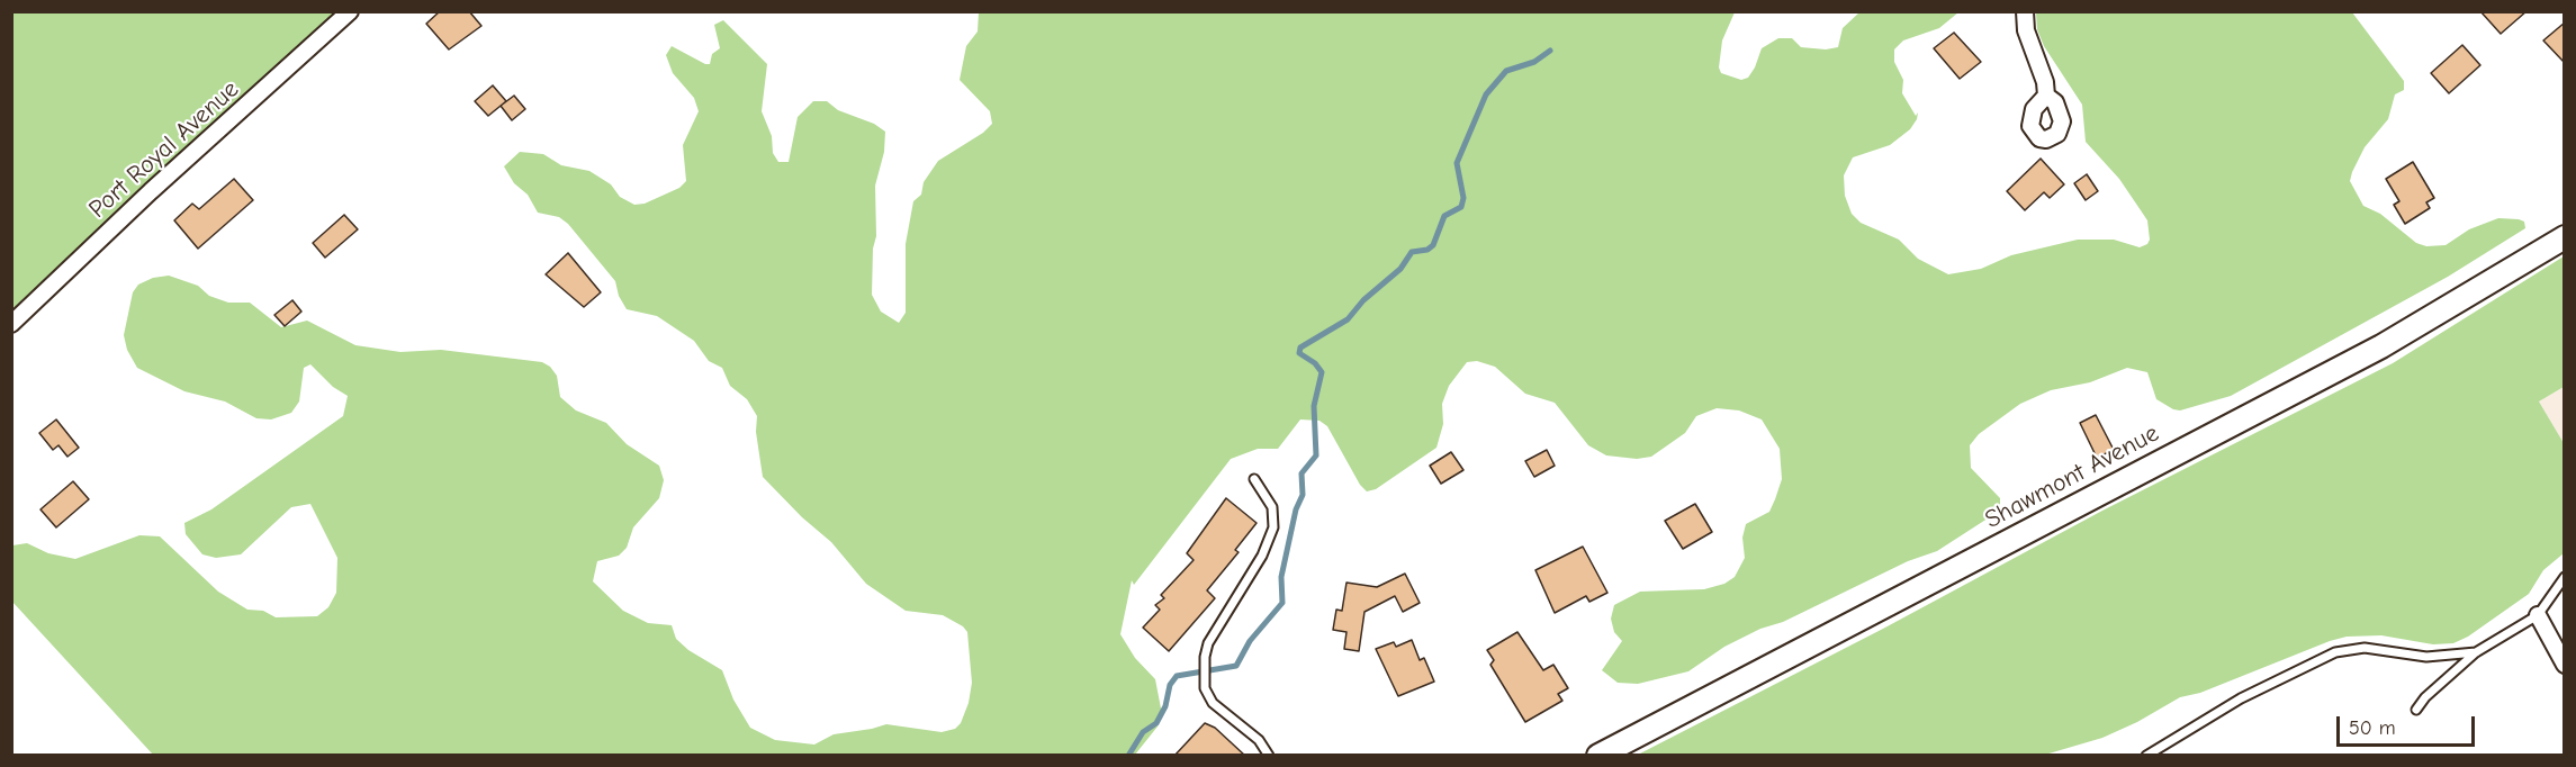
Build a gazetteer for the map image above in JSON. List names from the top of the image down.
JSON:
{
  "streets": {
    "main road": ["Shawmont Avenue"],
    "street": ["Port Royal Avenue"]
  },
  "scale_bar": "50 m"
}
